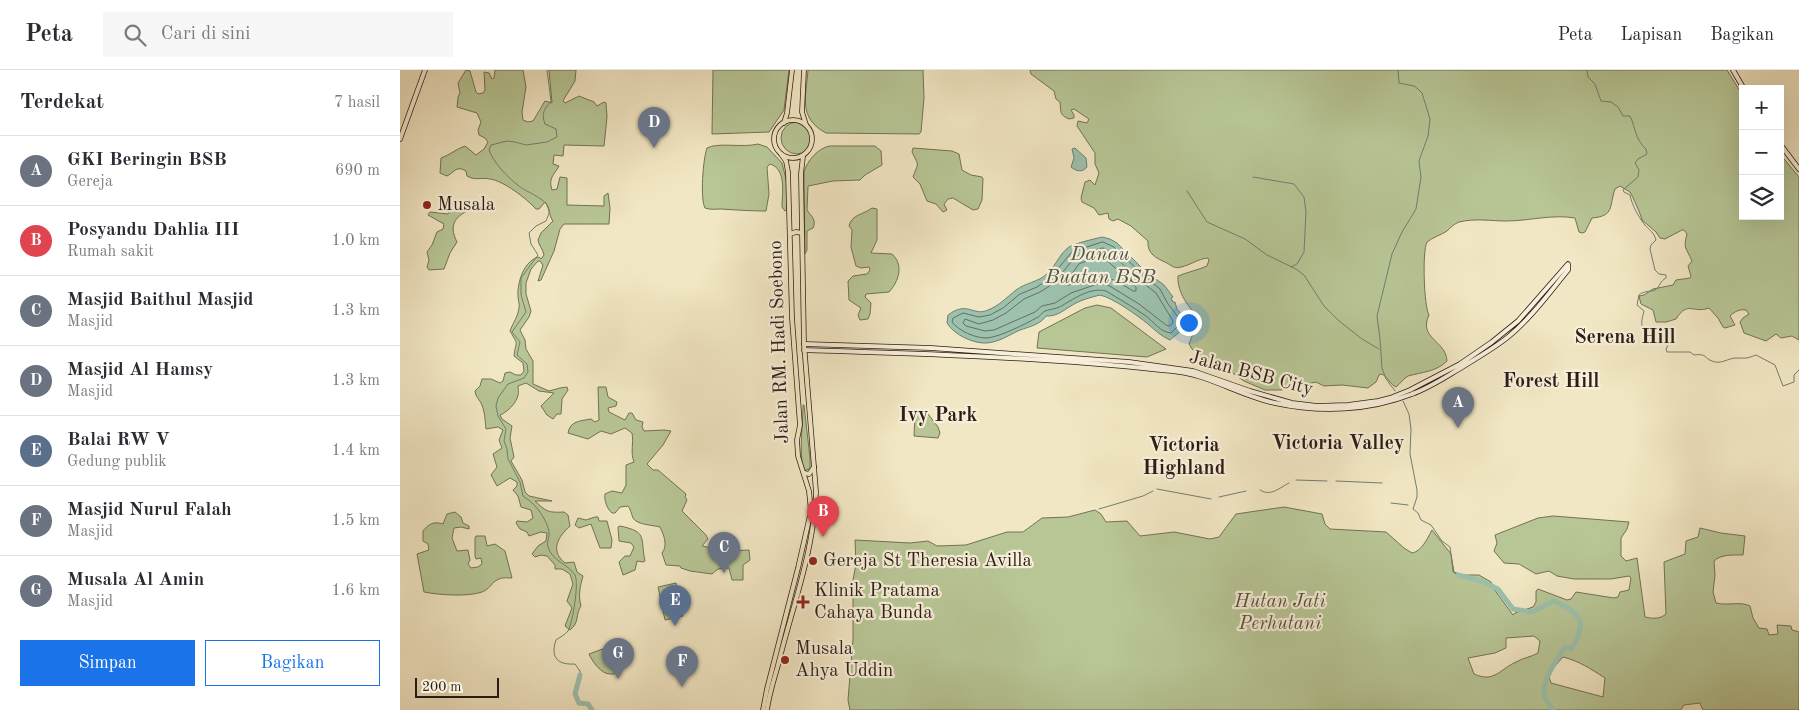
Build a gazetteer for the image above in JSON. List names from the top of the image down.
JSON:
{
  "streets": {
    "main road": ["Jalan RM. Hadi Soebono"],
    "street": ["Jalan BSB City"]
  },
  "crossings": [
    ["Jalan RM. Hadi Soebono", "Jalan BSB City"]
  ],
  "districts": [
    "Serena Hill",
    "Forest Hill",
    "Ivy Park",
    "Victoria Valley",
    "Victoria Highland"
  ],
  "water": ["Danau Buatan BSB"],
  "parks": ["Hutan Jati Perhutani"],
  "places": {
    "other": ["Musala", "Gereja St Theresia Avilla", "Musala Ahya Uddin"],
    "health": ["Klinik Pratama Cahaya Bunda"]
  },
  "scale_bar": "200 m",
  "page": {
    "header": "Peta",
    "search": "Cari di sini",
    "nav": ["Peta", "Lapisan", "Bagikan"],
    "heading": ["Terdekat", "7 hasil"],
    "map_buttons": ["+", "−"],
    "pins": [
      "D",
      "A",
      "B",
      "C",
      "E",
      "G",
      "F"
    ],
    "list": [
      {
        "mark": "A",
        "name": "GKI Beringin BSB",
        "note": "Gereja",
        "value": "690 m"
      },
      {
        "mark": "B",
        "name": "Posyandu Dahlia III",
        "note": "Rumah sakit",
        "value": "1.0 km"
      },
      {
        "mark": "C",
        "name": "Masjid Baithul Masjid",
        "note": "Masjid",
        "value": "1.3 km"
      },
      {
        "mark": "D",
        "name": "Masjid Al Hamsy",
        "note": "Masjid",
        "value": "1.3 km"
      },
      {
        "mark": "E",
        "name": "Balai RW V",
        "note": "Gedung publik",
        "value": "1.4 km"
      },
      {
        "mark": "F",
        "name": "Masjid Nurul Falah",
        "note": "Masjid",
        "value": "1.5 km"
      },
      {
        "mark": "G",
        "name": "Musala Al Amin",
        "note": "Masjid",
        "value": "1.6 km"
      }
    ],
    "buttons": ["Simpan", "Bagikan"],
    "scale": "200 m"
  }
}
